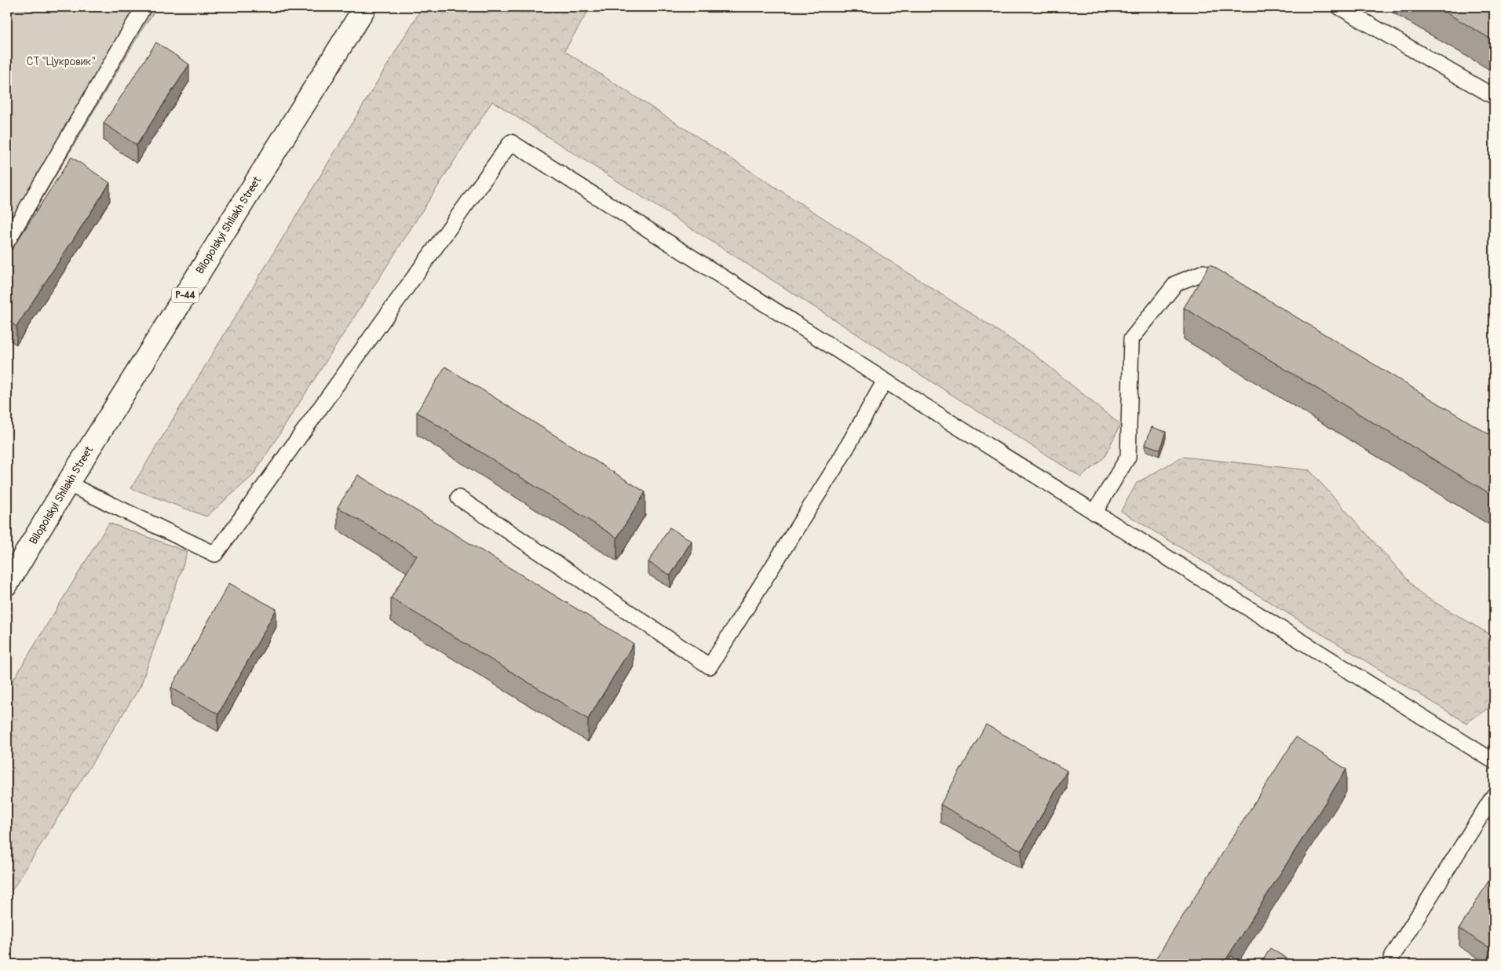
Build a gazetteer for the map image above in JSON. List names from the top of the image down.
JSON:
{
  "streets": {
    "main road": ["Bilopolskyi Shliakh Street", "Р-44"]
  },
  "parks": ["СТ \"Цукровик\""]
}
